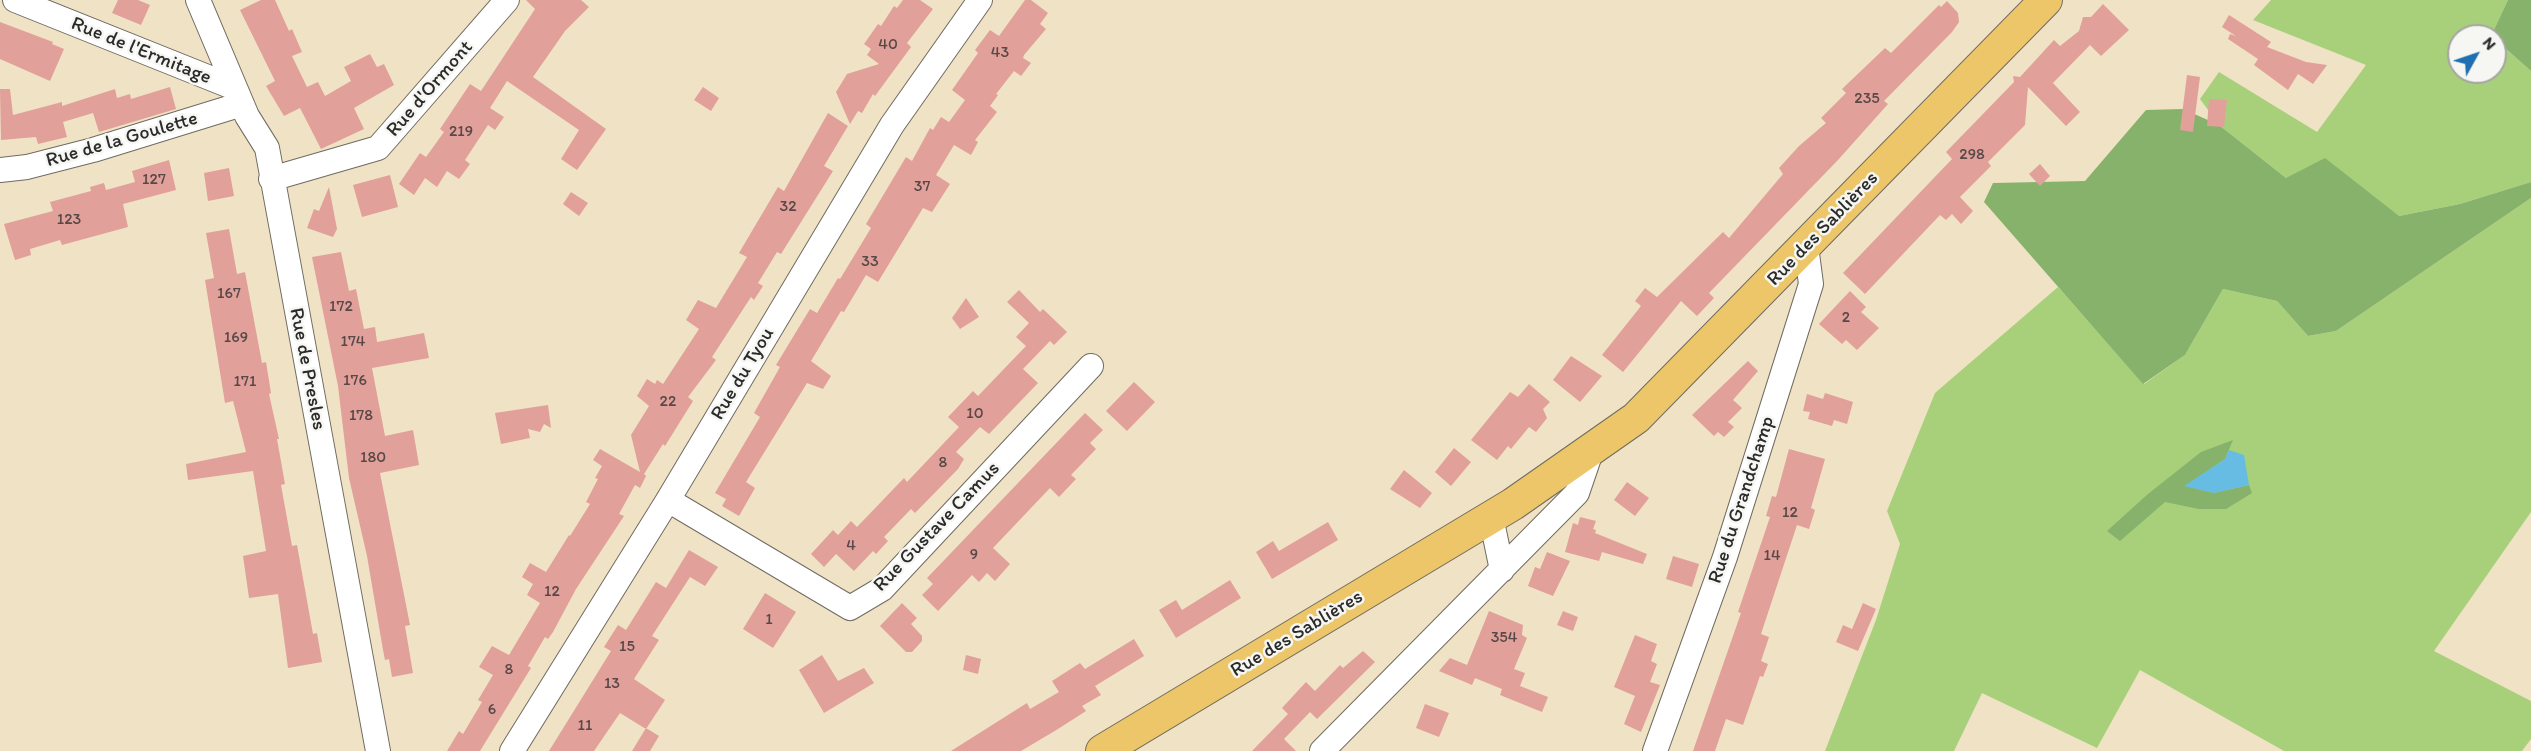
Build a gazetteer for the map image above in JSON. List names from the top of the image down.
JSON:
{
  "streets": {
    "main road": ["Rue des Sablières"],
    "street": [
      "Rue de l'Ermitage",
      "Rue d'Ormont",
      "Rue de la Goulette",
      "Rue de Presles",
      "Rue du Tyou",
      "Rue du Grandchamp",
      "Rue Gustave Camus"
    ]
  },
  "crossings": [
    ["Rue de l'Ermitage", "Rue de la Goulette"],
    ["Rue de l'Ermitage", "Rue de Presles"],
    ["Rue d'Ormont", "Rue de Presles"],
    ["Rue de la Goulette", "Rue de Presles"],
    ["Rue des Sablières", "Rue du Grandchamp"],
    ["Rue du Tyou", "Rue Gustave Camus"]
  ],
  "house_numbers": [
    "40",
    "43",
    "235",
    "219",
    "298",
    "127",
    "37",
    "32",
    "123",
    "33",
    "167",
    "172",
    "2",
    "169",
    "174",
    "176",
    "171",
    "22",
    "10",
    "178",
    "180",
    "8",
    "12",
    "4",
    "9",
    "14",
    "12",
    "1",
    "354",
    "15",
    "8",
    "13",
    "6",
    "11"
  ],
  "north": "top right"
}
